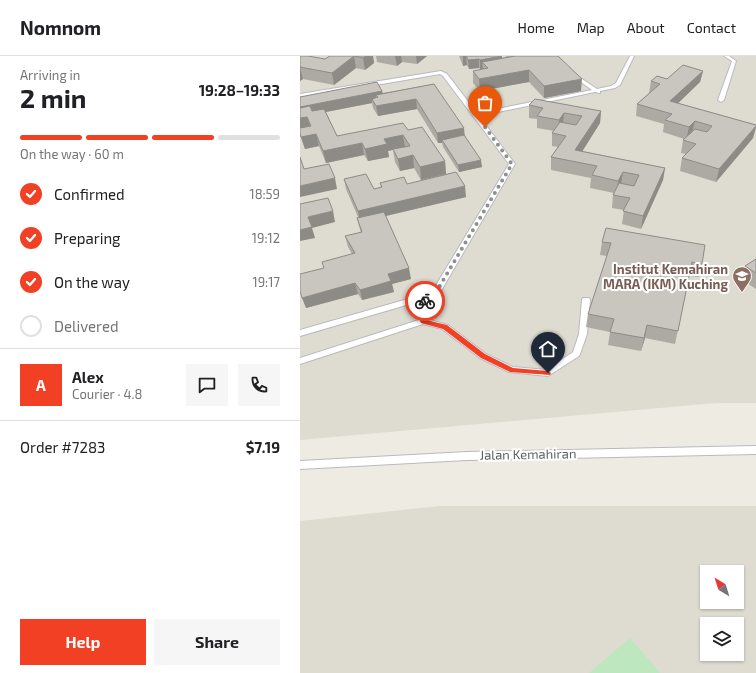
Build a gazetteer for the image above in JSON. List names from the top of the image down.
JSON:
{
  "streets": {
    "lane": ["Jalan Kemahiran"]
  },
  "places": {
    "school or university": ["Institut Kemahiran MARA (IKM) Kuching"]
  },
  "north": "top left",
  "page": {
    "header": "Nomnom",
    "nav": [
      "Home",
      "Map",
      "About",
      "Contact"
    ],
    "heading": ["2 min", "Arriving in", "19:28–19:33"],
    "panel": [
      "Alex",
      "Courier · 4.8",
      "Order #7283",
      "$7.19"
    ],
    "bar": "On the way · 60 m",
    "list": [
      ["Confirmed", "18:59"],
      ["Preparing", "19:12"],
      ["On the way", "19:17"],
      "Delivered"
    ],
    "round": "A",
    "buttons": ["Help", "Share"]
  }
}
